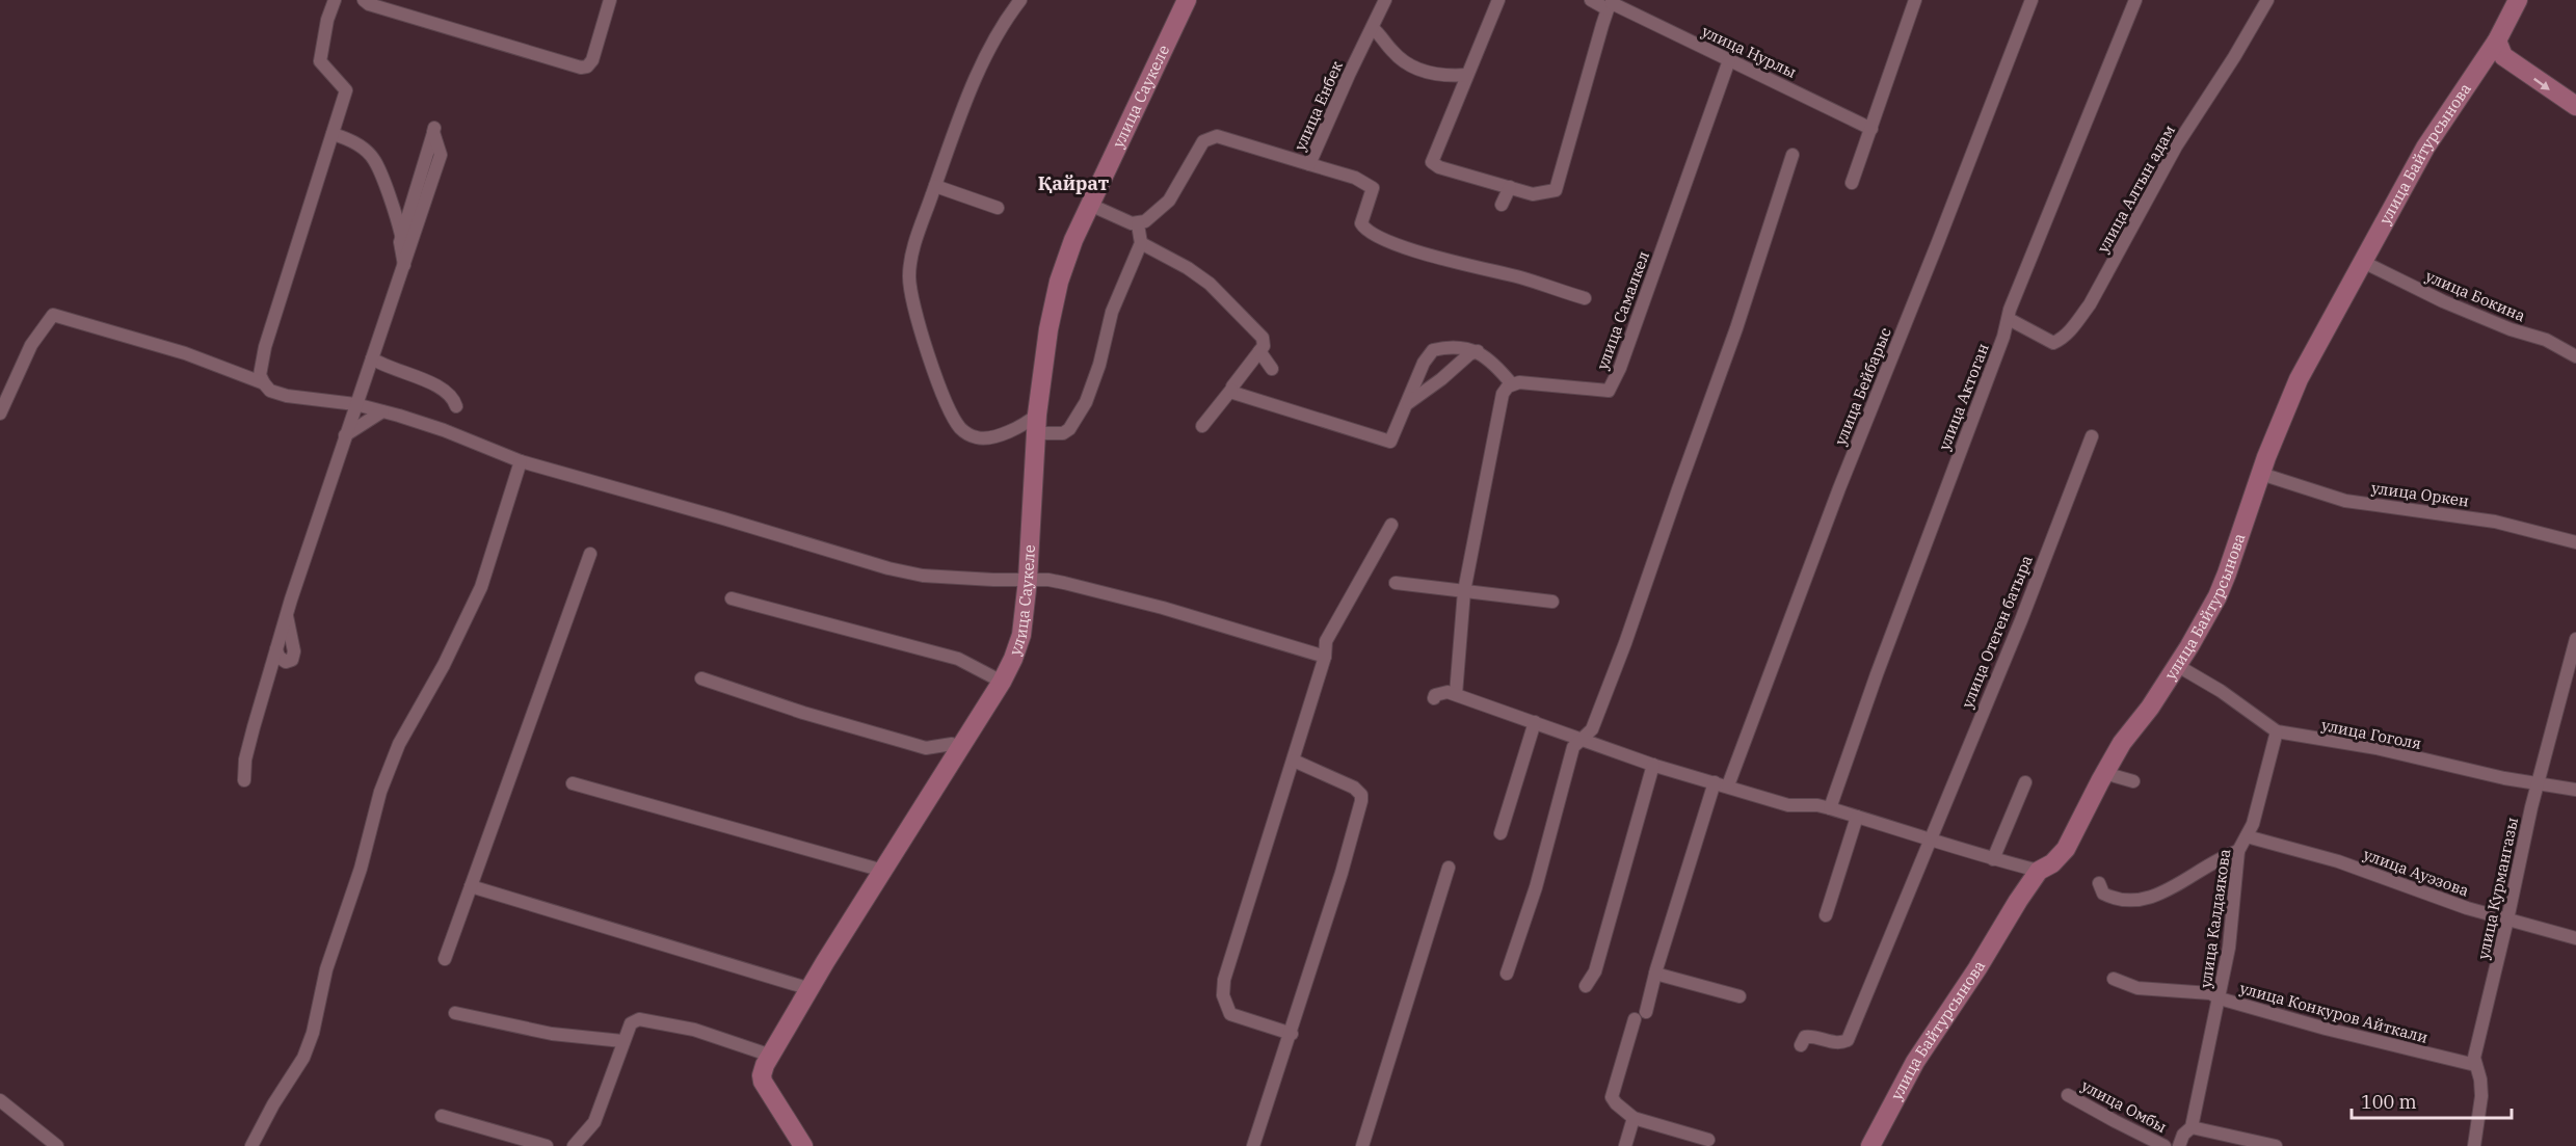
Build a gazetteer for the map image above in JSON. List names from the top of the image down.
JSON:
{
  "streets": {
    "street": [
      "улица Нурлы",
      "улица Саукеле",
      "улица Енбек",
      "улица Байтурсынова",
      "улица Алтын адам",
      "улица Бокина",
      "улица Самалкел",
      "улица Бейбарыс",
      "улица Актоган",
      "улица Оркен",
      "улица Отеген батыра",
      "улица Гоголя",
      "улица Ауэзова",
      "улица Курмангазы",
      "улица Калдаякова",
      "улица Конкуров Айткали",
      "улица Омбы"
    ]
  },
  "crossings": [
    ["улица Нурлы", "улица Самалкел"],
    ["улица Байтурсынова", "улица Бокина"],
    ["улица Байтурсынова", "улица Оркен"],
    ["улица Байтурсынова", "улица Гоголя"],
    ["улица Алтын адам", "улица Актоган"],
    ["улица Гоголя", "улица Курмангазы"],
    ["улица Гоголя", "улица Калдаякова"],
    ["улица Ауэзова", "улица Курмангазы"],
    ["улица Ауэзова", "улица Калдаякова"],
    ["улица Курмангазы", "улица Конкуров Айткали"],
    ["улица Калдаякова", "улица Конкуров Айткали"],
    ["улица Калдаякова", "улица Омбы"]
  ],
  "districts": ["Қайрат"],
  "scale_bar": "100 m"
}
